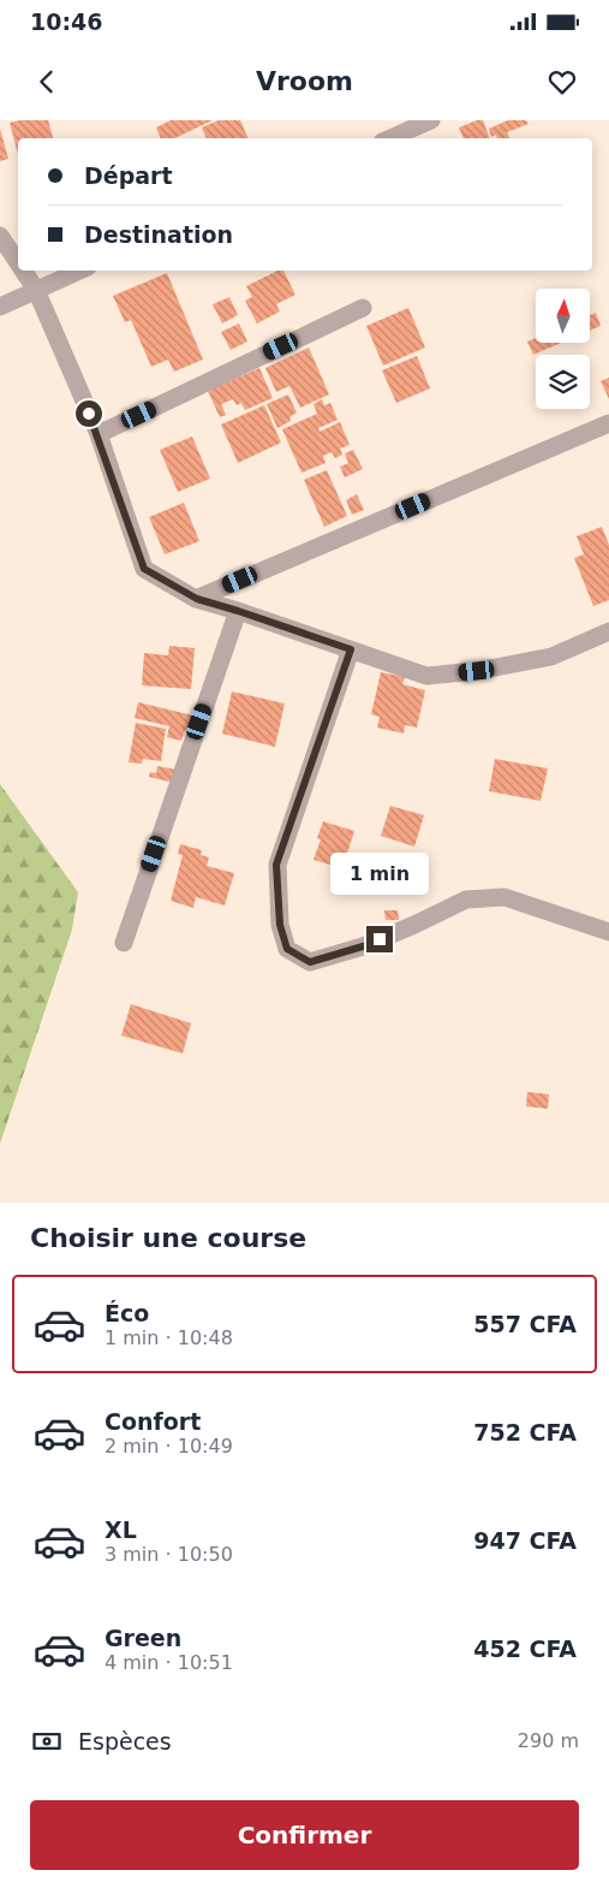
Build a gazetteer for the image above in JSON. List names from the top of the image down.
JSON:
{
  "north": "top",
  "page": {
    "status": "10:46",
    "header": "Vroom",
    "banner": ["Départ", "Destination"],
    "bubble": "1 min",
    "heading": "Choisir une course",
    "list": [
      {
        "name": "Éco",
        "note": "1 min · 10:48",
        "value": "557 CFA"
      },
      {
        "name": "Confort",
        "note": "2 min · 10:49",
        "value": "752 CFA"
      },
      {
        "name": "XL",
        "note": "3 min · 10:50",
        "value": "947 CFA"
      },
      {
        "name": "Green",
        "note": "4 min · 10:51",
        "value": "452 CFA"
      }
    ],
    "pay": ["Espèces", "290 m"],
    "buttons": "Confirmer"
  }
}
